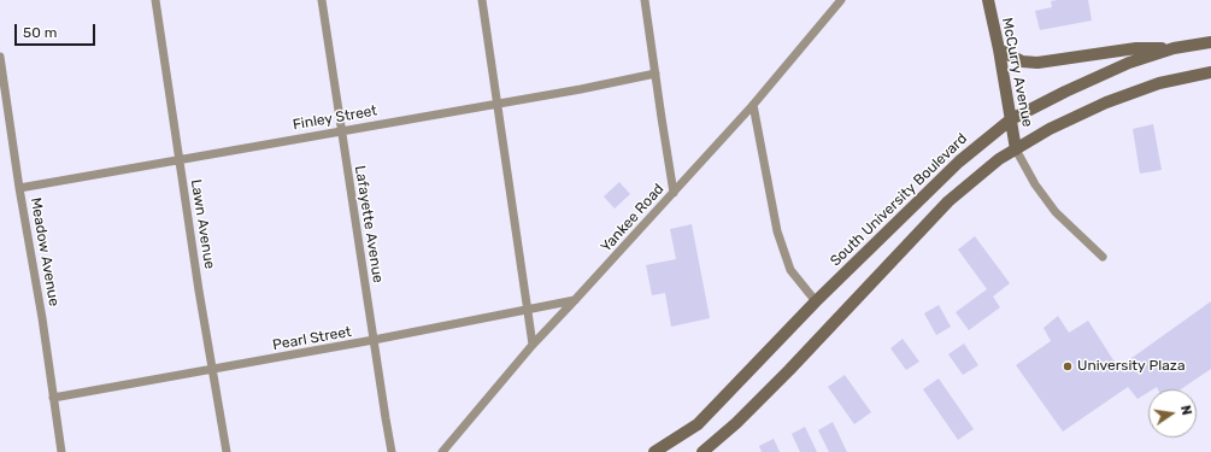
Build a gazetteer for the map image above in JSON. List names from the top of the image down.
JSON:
{
  "streets": {
    "street": [
      "McCurry Avenue",
      "Finley Street",
      "South University Boulevard",
      "Yankee Road",
      "Lawn Avenue",
      "Lafayette Avenue",
      "Meadow Avenue",
      "Pearl Street"
    ]
  },
  "crossings": [
    ["McCurry Avenue", "South University Boulevard"],
    ["Finley Street", "Lawn Avenue"],
    ["Finley Street", "Lafayette Avenue"],
    ["Finley Street", "Meadow Avenue"],
    ["Yankee Road", "Pearl Street"],
    ["Lawn Avenue", "Pearl Street"],
    ["Lafayette Avenue", "Pearl Street"],
    ["Meadow Avenue", "Pearl Street"]
  ],
  "places": ["University Plaza"],
  "scale_bar": "50 m",
  "north": "right"
}
